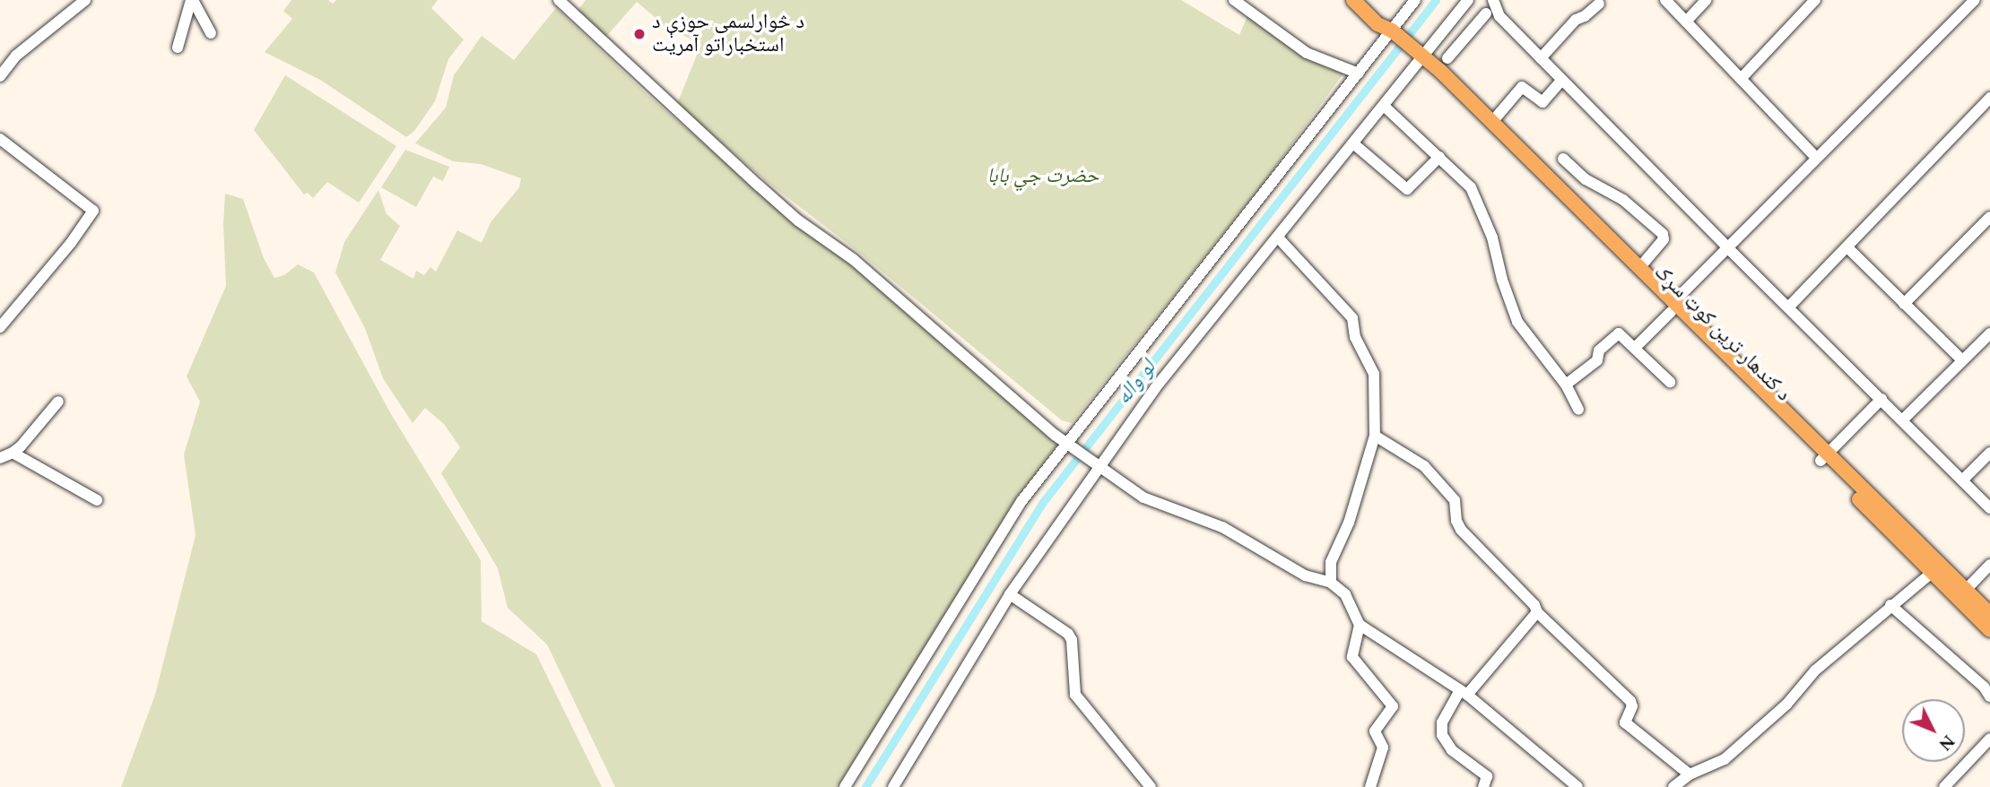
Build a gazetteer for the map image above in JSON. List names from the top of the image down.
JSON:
{
  "streets": {
    "main road": ["د کندهار ترين کوټ سړک"]
  },
  "water": ["لو واله"],
  "parks": ["حضرت جي بابا"],
  "places": ["د څوارلسمی حوزې د استخباراتو آمريت"],
  "north": "bottom right"
}
